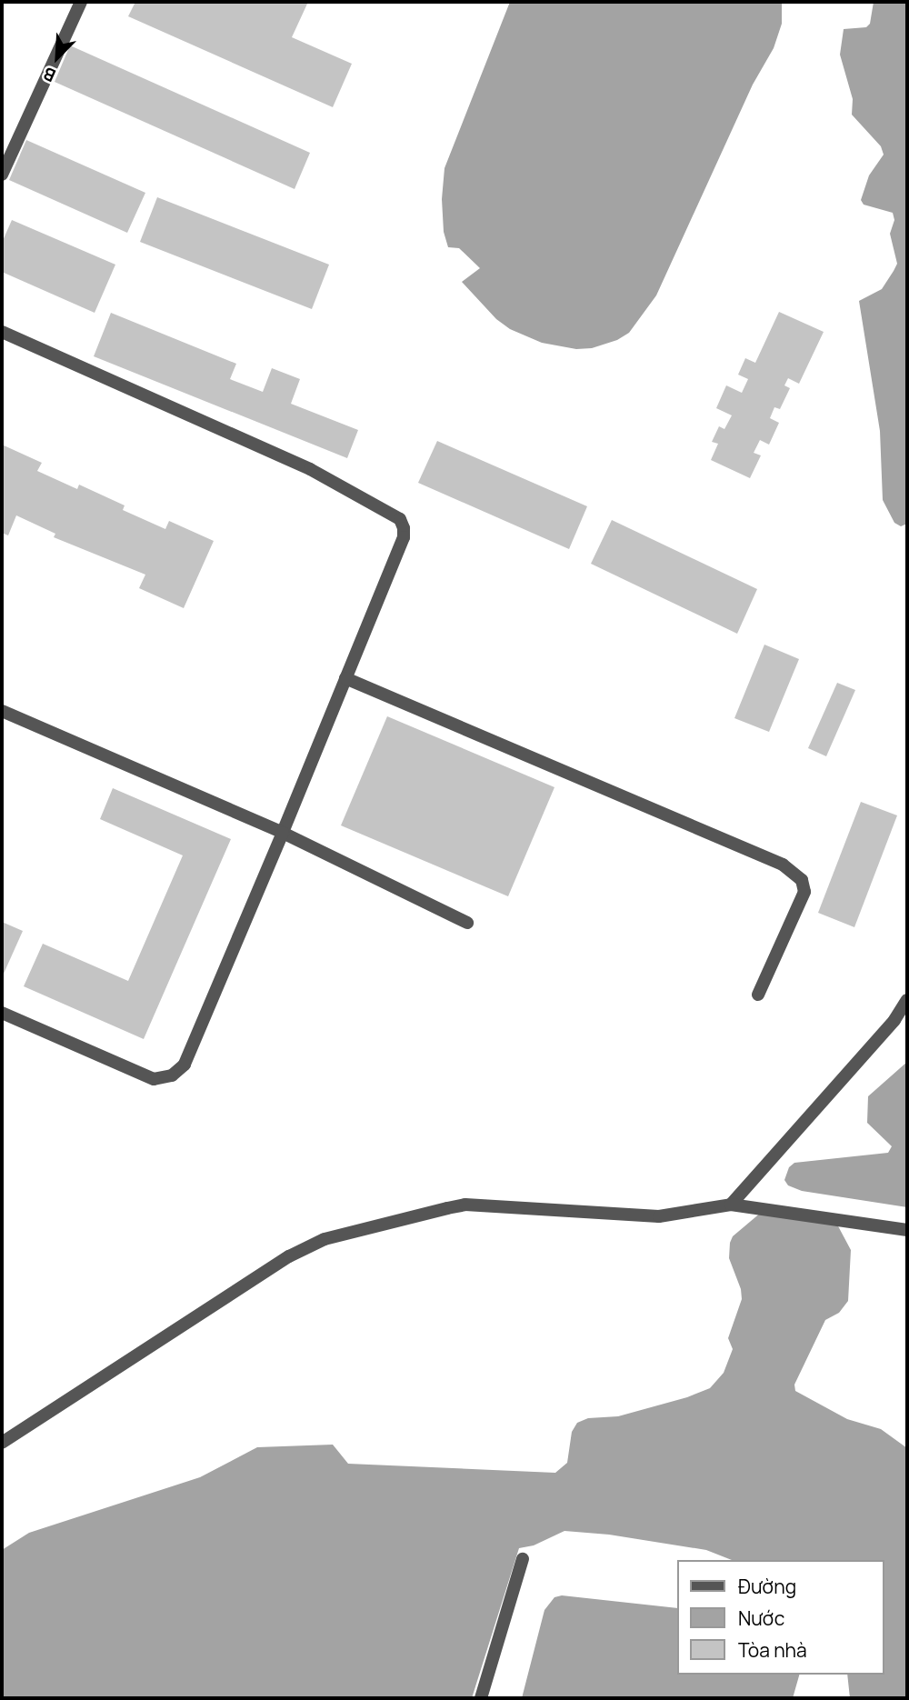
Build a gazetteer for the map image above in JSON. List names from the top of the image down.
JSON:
{
  "legend": ["Đường", "Nước", "Tòa nhà"],
  "north": "bottom left"
}
